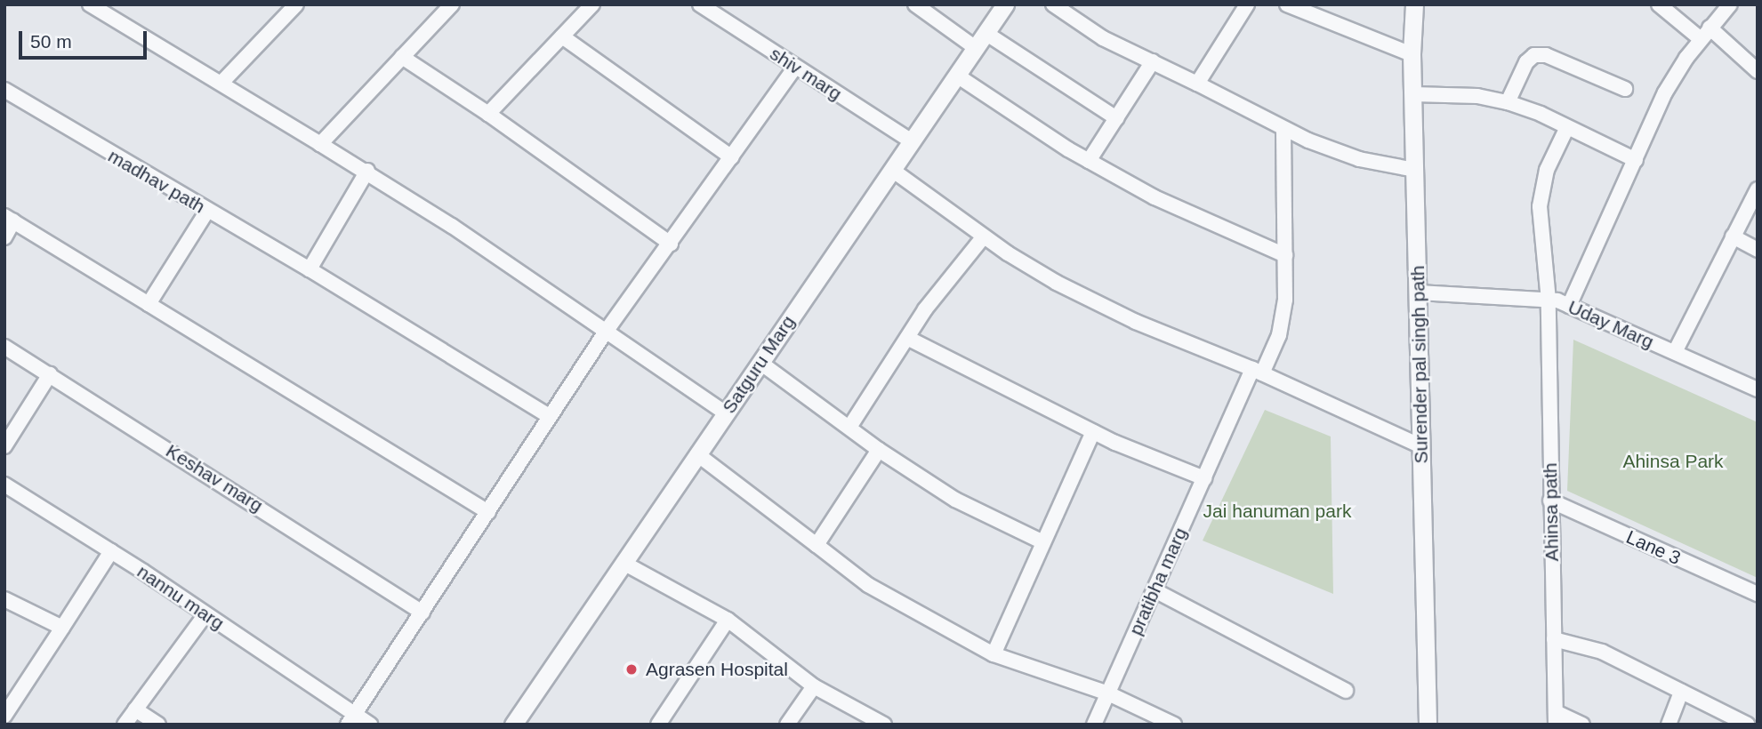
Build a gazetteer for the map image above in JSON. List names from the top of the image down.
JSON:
{
  "streets": {
    "street": [
      "shiv marg",
      "madhav path",
      "Uday Marg",
      "Satguru Marg",
      "Surender pal singh path",
      "Keshav marg",
      "Ahinsa path",
      "Lane 3",
      "pratibha marg",
      "nannu marg"
    ]
  },
  "crossings": [
    ["shiv marg", "Satguru Marg"],
    ["Uday Marg", "Surender pal singh path"],
    ["Uday Marg", "Ahinsa path"],
    ["Ahinsa path", "Lane 3"]
  ],
  "parks": ["Ahinsa Park", "Jai hanuman park"],
  "places": ["Agrasen Hospital"],
  "scale_bar": "50 m"
}
